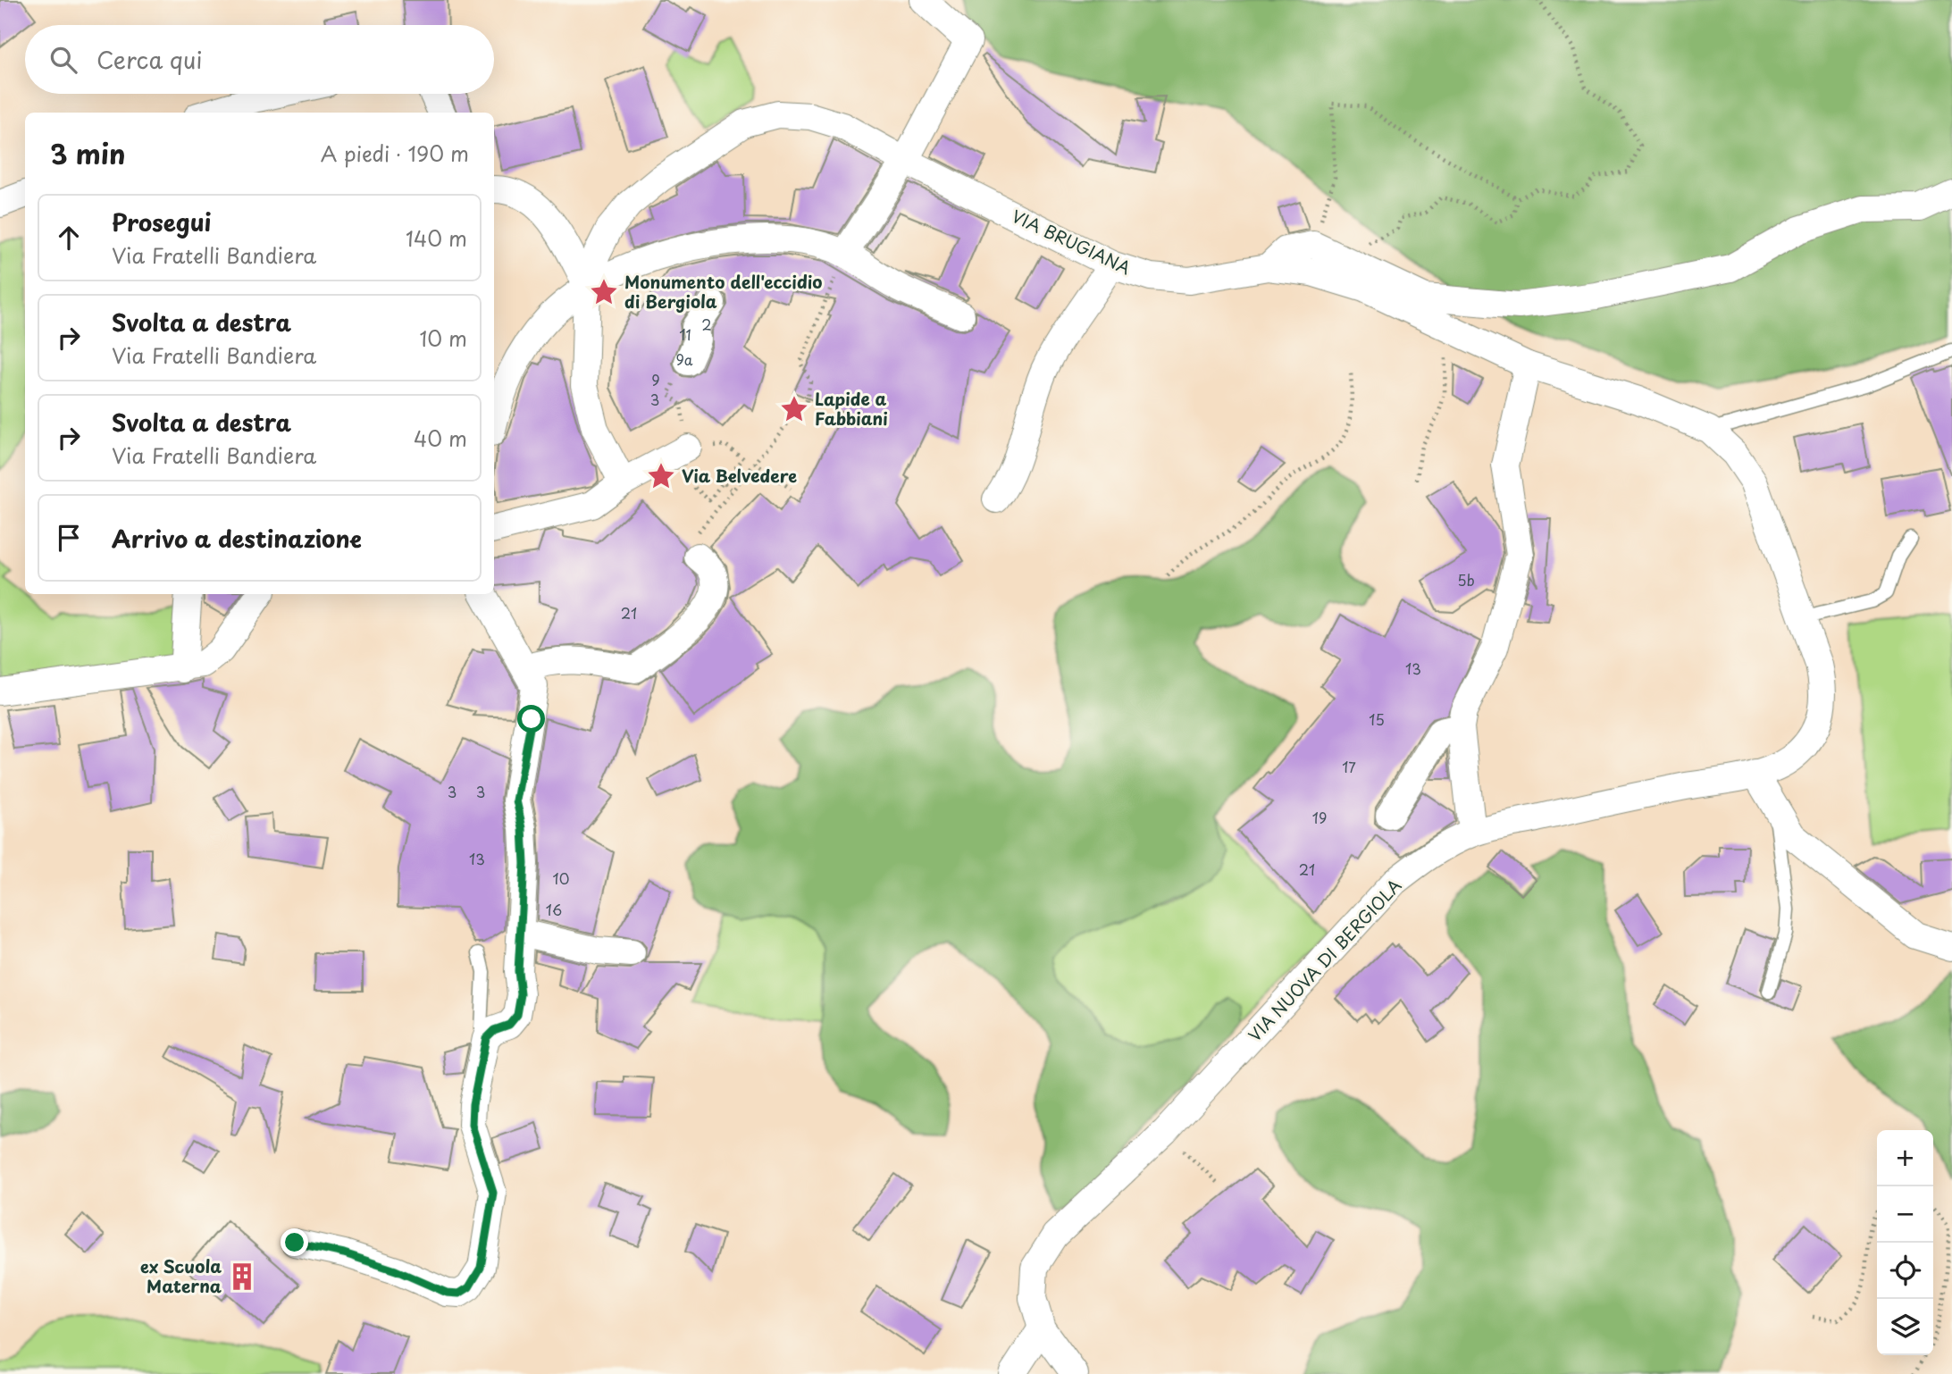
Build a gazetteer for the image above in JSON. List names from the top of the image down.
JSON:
{
  "streets": {
    "street": ["VIA BRUGIANA", "VIA NUOVA DI BERGIOLA"]
  },
  "crossings": [
    ["VIA BRUGIANA", "VIA NUOVA DI BERGIOLA"]
  ],
  "places": {
    "place": ["Monumento dell'eccidio di Bergiola", "Lapide a Fabbiani", "Via Belvedere"],
    "building": ["ex Scuola Materna"]
  },
  "house_numbers": [
    "2",
    "11",
    "9a",
    "9",
    "3",
    "5b",
    "21",
    "13",
    "15",
    "17",
    "3",
    "3",
    "19",
    "13",
    "21",
    "10",
    "16"
  ],
  "page": {
    "search": "Cerca qui",
    "heading": ["3 min", "A piedi · 190 m"],
    "list": [
      ["Prosegui", "Via Fratelli Bandiera", "140 m"],
      ["Svolta a destra", "Via Fratelli Bandiera", "10 m"],
      ["Svolta a destra", "Via Fratelli Bandiera", "40 m"],
      "Arrivo a destinazione"
    ],
    "map_buttons": ["+", "−"]
  }
}
